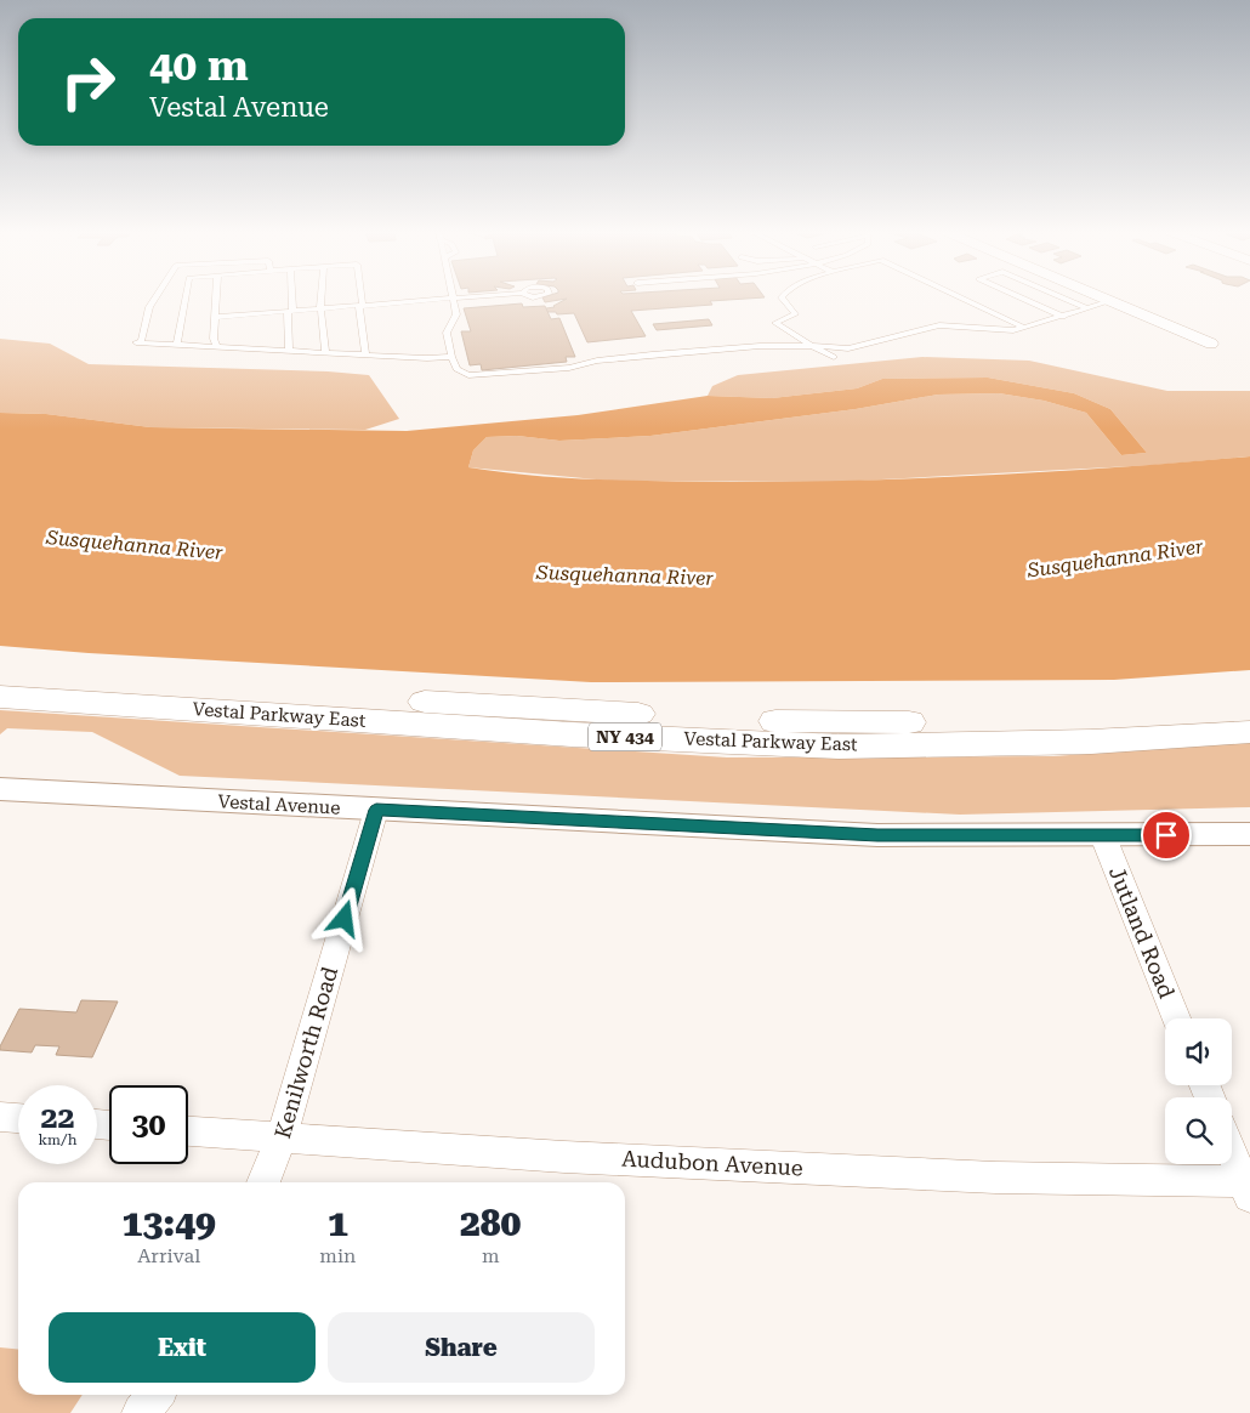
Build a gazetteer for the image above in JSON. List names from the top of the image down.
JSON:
{
  "streets": {
    "main road": ["Vestal Parkway East", "NY 434"],
    "street": [
      "Vestal Avenue",
      "Jutland Road",
      "Kenilworth Road",
      "Audubon Avenue"
    ]
  },
  "crossings": [
    ["Vestal Avenue", "Jutland Road"],
    ["Vestal Avenue", "Kenilworth Road"],
    ["Kenilworth Road", "Audubon Avenue"]
  ],
  "water": ["Susquehanna River"],
  "page": {
    "turn": ["40 m", "Vestal Avenue"],
    "speed": "22 km/h",
    "limit": "30",
    "eta": [
      "13:49",
      "Arrival",
      "1",
      "min",
      "280",
      "m"
    ],
    "buttons": ["Exit", "Share"]
  }
}
